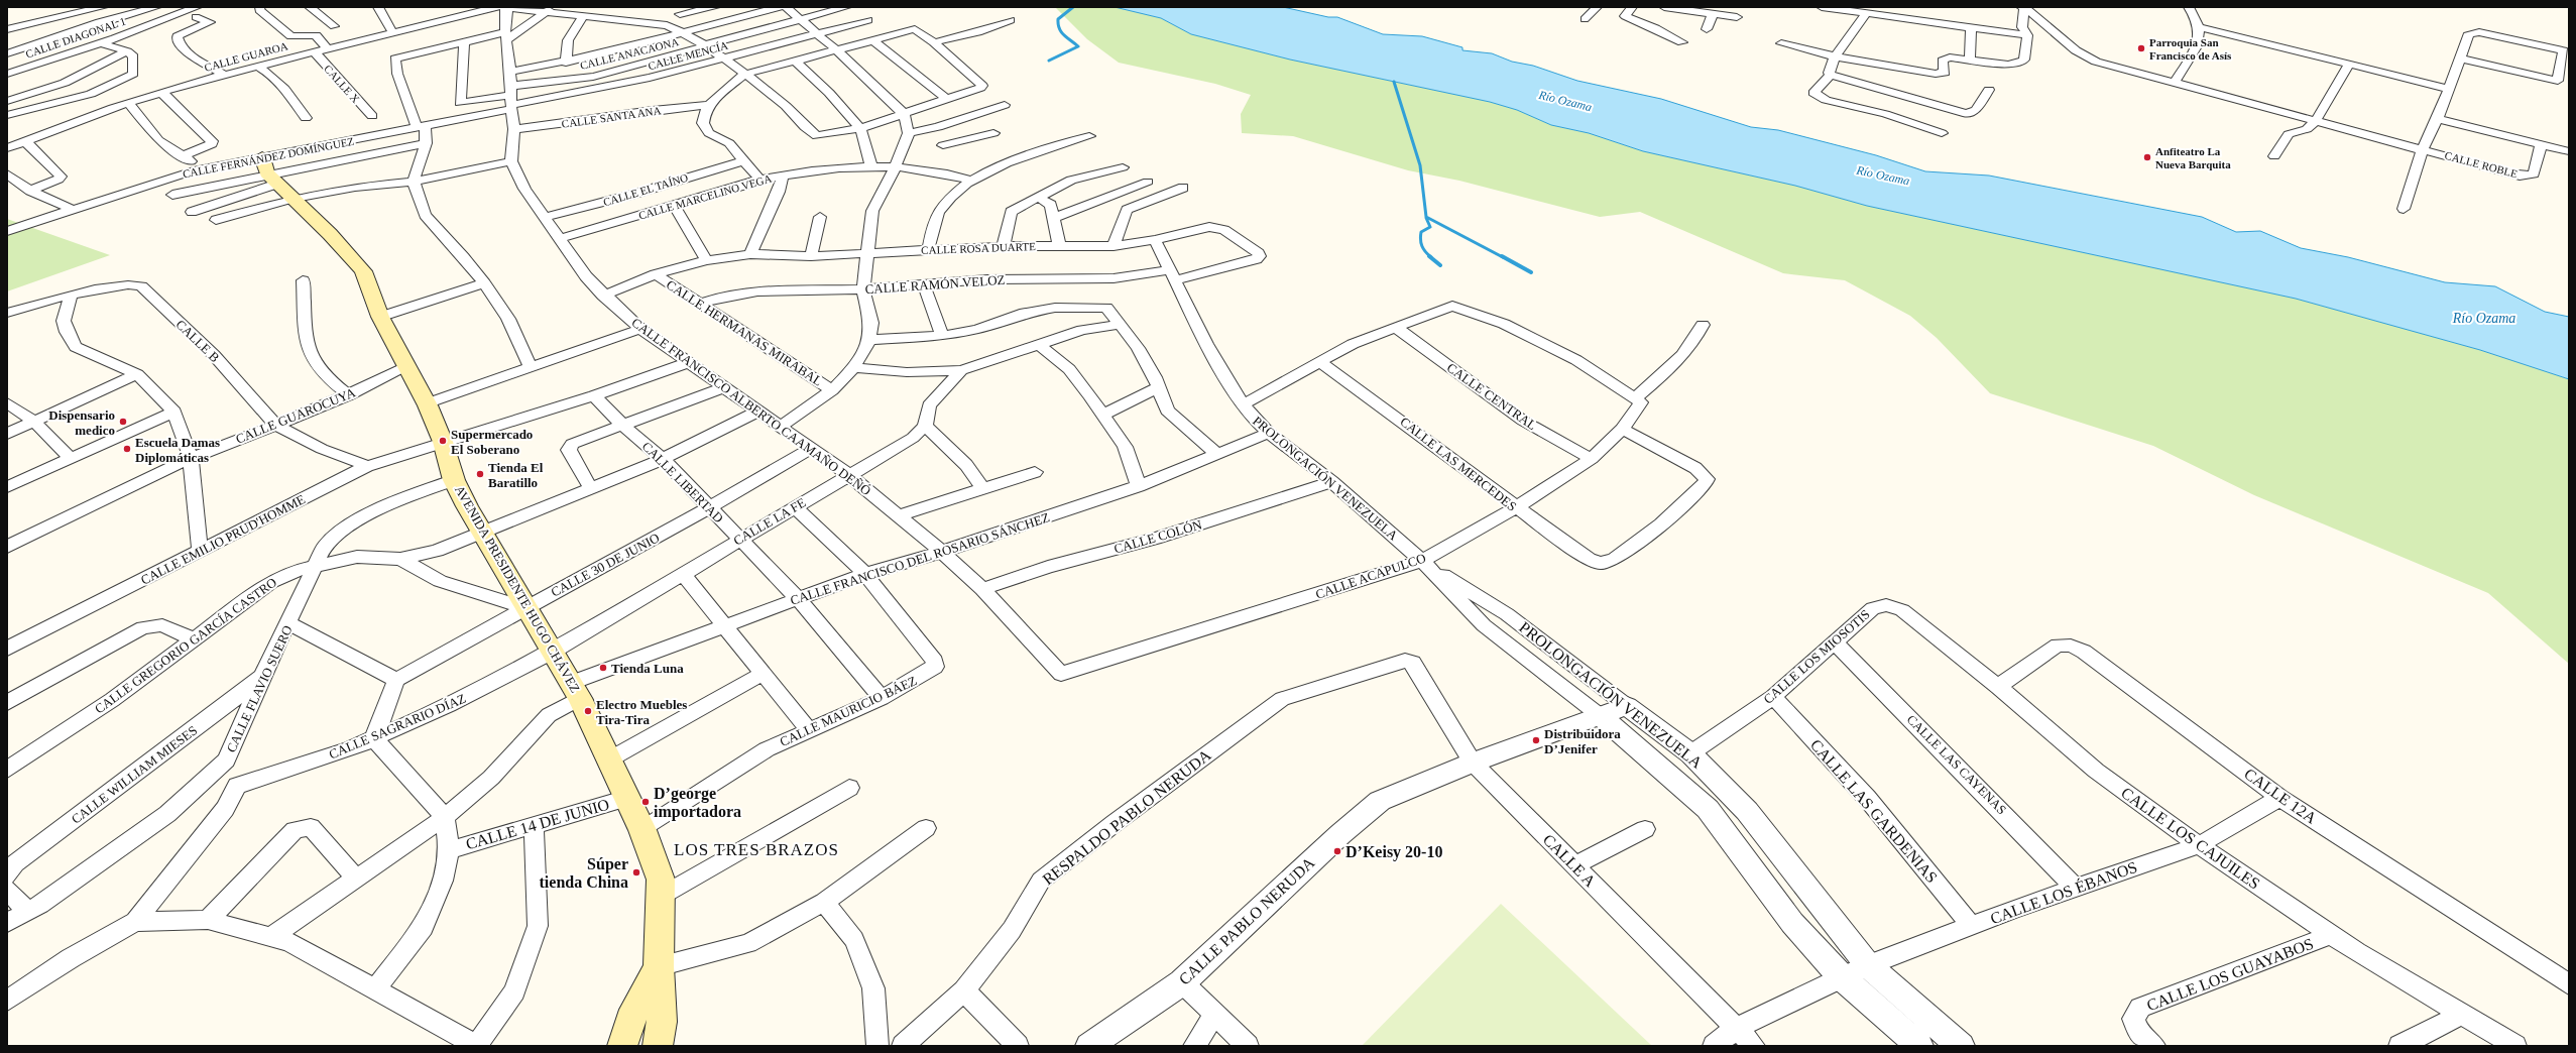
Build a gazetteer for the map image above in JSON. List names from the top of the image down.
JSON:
{
  "streets": {
    "main road": ["AVENIDA PRESIDENTE HUGO CHÁVEZ"],
    "street": [
      "CALLE DIAGONAL 1",
      "CALLE ANACAONA",
      "CALLE MENCÍA",
      "CALLE GUAROA",
      "CALLE X",
      "CALLE SANTA ANA",
      "CALLE FERNÁNDEZ DOMÍNGUEZ",
      "CALLE ROBLE",
      "CALLE EL TAÍNO",
      "CALLE MARCELINO VEGA",
      "CALLE ROSA DUARTE",
      "CALLE RAMÓN VELOZ",
      "CALLE HERMANAS MIRABAL",
      "CALLE B",
      "CALLE CENTRAL",
      "CALLE FRANCISCO ALBERTO CAAMAÑO DEÑÓ",
      "CALLE GUAROCUYA",
      "CALLE LAS MERCEDES",
      "PROLONGACIÓN VENEZUELA",
      "CALLE LIBERTAD",
      "CALLE LA FE",
      "CALLE COLÓN",
      "CALLE EMILIO PRUD'HOMME",
      "CALLE FRANCISCO DEL ROSARIO SÁNCHEZ",
      "CALLE 30 DE JUNIO",
      "CALLE ACAPULCO",
      "CALLE GREGORIO GARCÍA CASTRO",
      "CALLE LOS MIOSOTIS",
      "CALLE FLAVIO SUERO",
      "CALLE MAURICIO BÁEZ",
      "CALLE SAGRARIO DÍAZ",
      "CALLE LAS CAYENAS",
      "CALLE WILLIAM MIESES",
      "CALLE 12A",
      "CALLE LAS GARDENIAS",
      "RESPALDO PABLO NERUDA",
      "CALLE 14 DE JUNIO",
      "CALLE LOS CAJUILES",
      "CALLE A",
      "CALLE LOS ÉBANOS",
      "CALLE PABLO NERUDA",
      "CALLE LOS GUAYABOS"
    ]
  },
  "crossings": [
    ["CALLE ANACAONA", "CALLE MENCÍA"],
    ["CALLE ANACAONA", "CALLE GUAROA"],
    ["CALLE ANACAONA", "CALLE FERNÁNDEZ DOMÍNGUEZ"],
    ["CALLE MENCÍA", "CALLE GUAROA"],
    ["CALLE MENCÍA", "CALLE FERNÁNDEZ DOMÍNGUEZ"],
    ["CALLE GUAROA", "CALLE X"],
    ["CALLE FERNÁNDEZ DOMÍNGUEZ", "AVENIDA PRESIDENTE HUGO CHÁVEZ"],
    ["CALLE EL TAÍNO", "CALLE FRANCISCO ALBERTO CAAMAÑO DEÑÓ"],
    ["CALLE MARCELINO VEGA", "CALLE FRANCISCO ALBERTO CAAMAÑO DEÑÓ"],
    ["CALLE ROSA DUARTE", "CALLE RAMÓN VELOZ"],
    ["CALLE ROSA DUARTE", "CALLE HERMANAS MIRABAL"],
    ["CALLE ROSA DUARTE", "CALLE FRANCISCO ALBERTO CAAMAÑO DEÑÓ"],
    ["CALLE ROSA DUARTE", "PROLONGACIÓN VENEZUELA"],
    ["CALLE RAMÓN VELOZ", "CALLE HERMANAS MIRABAL"],
    ["CALLE RAMÓN VELOZ", "PROLONGACIÓN VENEZUELA"],
    ["CALLE B", "CALLE GUAROCUYA"],
    ["CALLE B", "CALLE EMILIO PRUD'HOMME"],
    ["CALLE CENTRAL", "CALLE ACAPULCO"],
    ["CALLE FRANCISCO ALBERTO CAAMAÑO DEÑÓ", "CALLE LA FE"],
    ["CALLE FRANCISCO ALBERTO CAAMAÑO DEÑÓ", "CALLE COLÓN"],
    ["CALLE FRANCISCO ALBERTO CAAMAÑO DEÑÓ", "CALLE EMILIO PRUD'HOMME"],
    ["CALLE FRANCISCO ALBERTO CAAMAÑO DEÑÓ", "CALLE FRANCISCO DEL ROSARIO SÁNCHEZ"],
    ["CALLE FRANCISCO ALBERTO CAAMAÑO DEÑÓ", "CALLE 30 DE JUNIO"],
    ["CALLE FRANCISCO ALBERTO CAAMAÑO DEÑÓ", "CALLE ACAPULCO"],
    ["CALLE FRANCISCO ALBERTO CAAMAÑO DEÑÓ", "CALLE GREGORIO GARCÍA CASTRO"],
    ["CALLE GUAROCUYA", "AVENIDA PRESIDENTE HUGO CHÁVEZ"],
    ["CALLE LAS MERCEDES", "CALLE ACAPULCO"],
    ["PROLONGACIÓN VENEZUELA", "CALLE COLÓN"],
    ["PROLONGACIÓN VENEZUELA", "CALLE FRANCISCO DEL ROSARIO SÁNCHEZ"],
    ["PROLONGACIÓN VENEZUELA", "CALLE ACAPULCO"],
    ["PROLONGACIÓN VENEZUELA", "CALLE LOS MIOSOTIS"],
    ["PROLONGACIÓN VENEZUELA", "CALLE LOS ÉBANOS"],
    ["PROLONGACIÓN VENEZUELA", "CALLE PABLO NERUDA"],
    ["CALLE LIBERTAD", "CALLE LA FE"],
    ["CALLE LIBERTAD", "CALLE EMILIO PRUD'HOMME"],
    ["CALLE LIBERTAD", "CALLE FRANCISCO DEL ROSARIO SÁNCHEZ"],
    ["CALLE LIBERTAD", "CALLE 30 DE JUNIO"],
    ["CALLE LIBERTAD", "CALLE GREGORIO GARCÍA CASTRO"],
    ["CALLE LIBERTAD", "CALLE MAURICIO BÁEZ"],
    ["CALLE LA FE", "AVENIDA PRESIDENTE HUGO CHÁVEZ"],
    ["CALLE LA FE", "CALLE MAURICIO BÁEZ"],
    ["CALLE LA FE", "CALLE SAGRARIO DÍAZ"],
    ["CALLE EMILIO PRUD'HOMME", "AVENIDA PRESIDENTE HUGO CHÁVEZ"],
    ["CALLE FRANCISCO DEL ROSARIO SÁNCHEZ", "AVENIDA PRESIDENTE HUGO CHÁVEZ"],
    ["CALLE FRANCISCO DEL ROSARIO SÁNCHEZ", "CALLE MAURICIO BÁEZ"],
    ["CALLE 30 DE JUNIO", "AVENIDA PRESIDENTE HUGO CHÁVEZ"],
    ["AVENIDA PRESIDENTE HUGO CHÁVEZ", "CALLE GREGORIO GARCÍA CASTRO"],
    ["AVENIDA PRESIDENTE HUGO CHÁVEZ", "CALLE FLAVIO SUERO"],
    ["AVENIDA PRESIDENTE HUGO CHÁVEZ", "CALLE MAURICIO BÁEZ"],
    ["AVENIDA PRESIDENTE HUGO CHÁVEZ", "CALLE SAGRARIO DÍAZ"],
    ["AVENIDA PRESIDENTE HUGO CHÁVEZ", "CALLE 14 DE JUNIO"],
    ["CALLE GREGORIO GARCÍA CASTRO", "CALLE FLAVIO SUERO"],
    ["CALLE LOS MIOSOTIS", "CALLE LAS CAYENAS"],
    ["CALLE LOS MIOSOTIS", "CALLE LAS GARDENIAS"],
    ["CALLE LOS MIOSOTIS", "CALLE LOS CAJUILES"],
    ["CALLE FLAVIO SUERO", "CALLE WILLIAM MIESES"],
    ["CALLE LAS CAYENAS", "CALLE LOS ÉBANOS"],
    ["CALLE 12A", "CALLE LOS CAJUILES"],
    ["CALLE 12A", "CALLE LOS ÉBANOS"],
    ["CALLE LAS GARDENIAS", "CALLE LOS ÉBANOS"],
    ["RESPALDO PABLO NERUDA", "CALLE A"],
    ["CALLE LOS CAJUILES", "CALLE LOS ÉBANOS"],
    ["CALLE LOS CAJUILES", "CALLE LOS GUAYABOS"],
    ["CALLE A", "CALLE LOS ÉBANOS"],
    ["CALLE A", "CALLE PABLO NERUDA"]
  ],
  "districts": ["LOS TRES BRAZOS"],
  "water": ["Río Ozama"],
  "places": [
    "Parroquia San Francisco de Asís",
    "Anfiteatro La Nueva Barquita",
    "Dispensario medico",
    "Supermercado El Soberano",
    "Escuela Damas Diplomáticas",
    "Tienda El Baratillo",
    "Tienda Luna",
    "Electro Muebles Tira-Tira",
    "Distribuidora D’Jenifer",
    "D’george importadora",
    "D’Keisy 20-10",
    "Súper tienda China"
  ]
}
